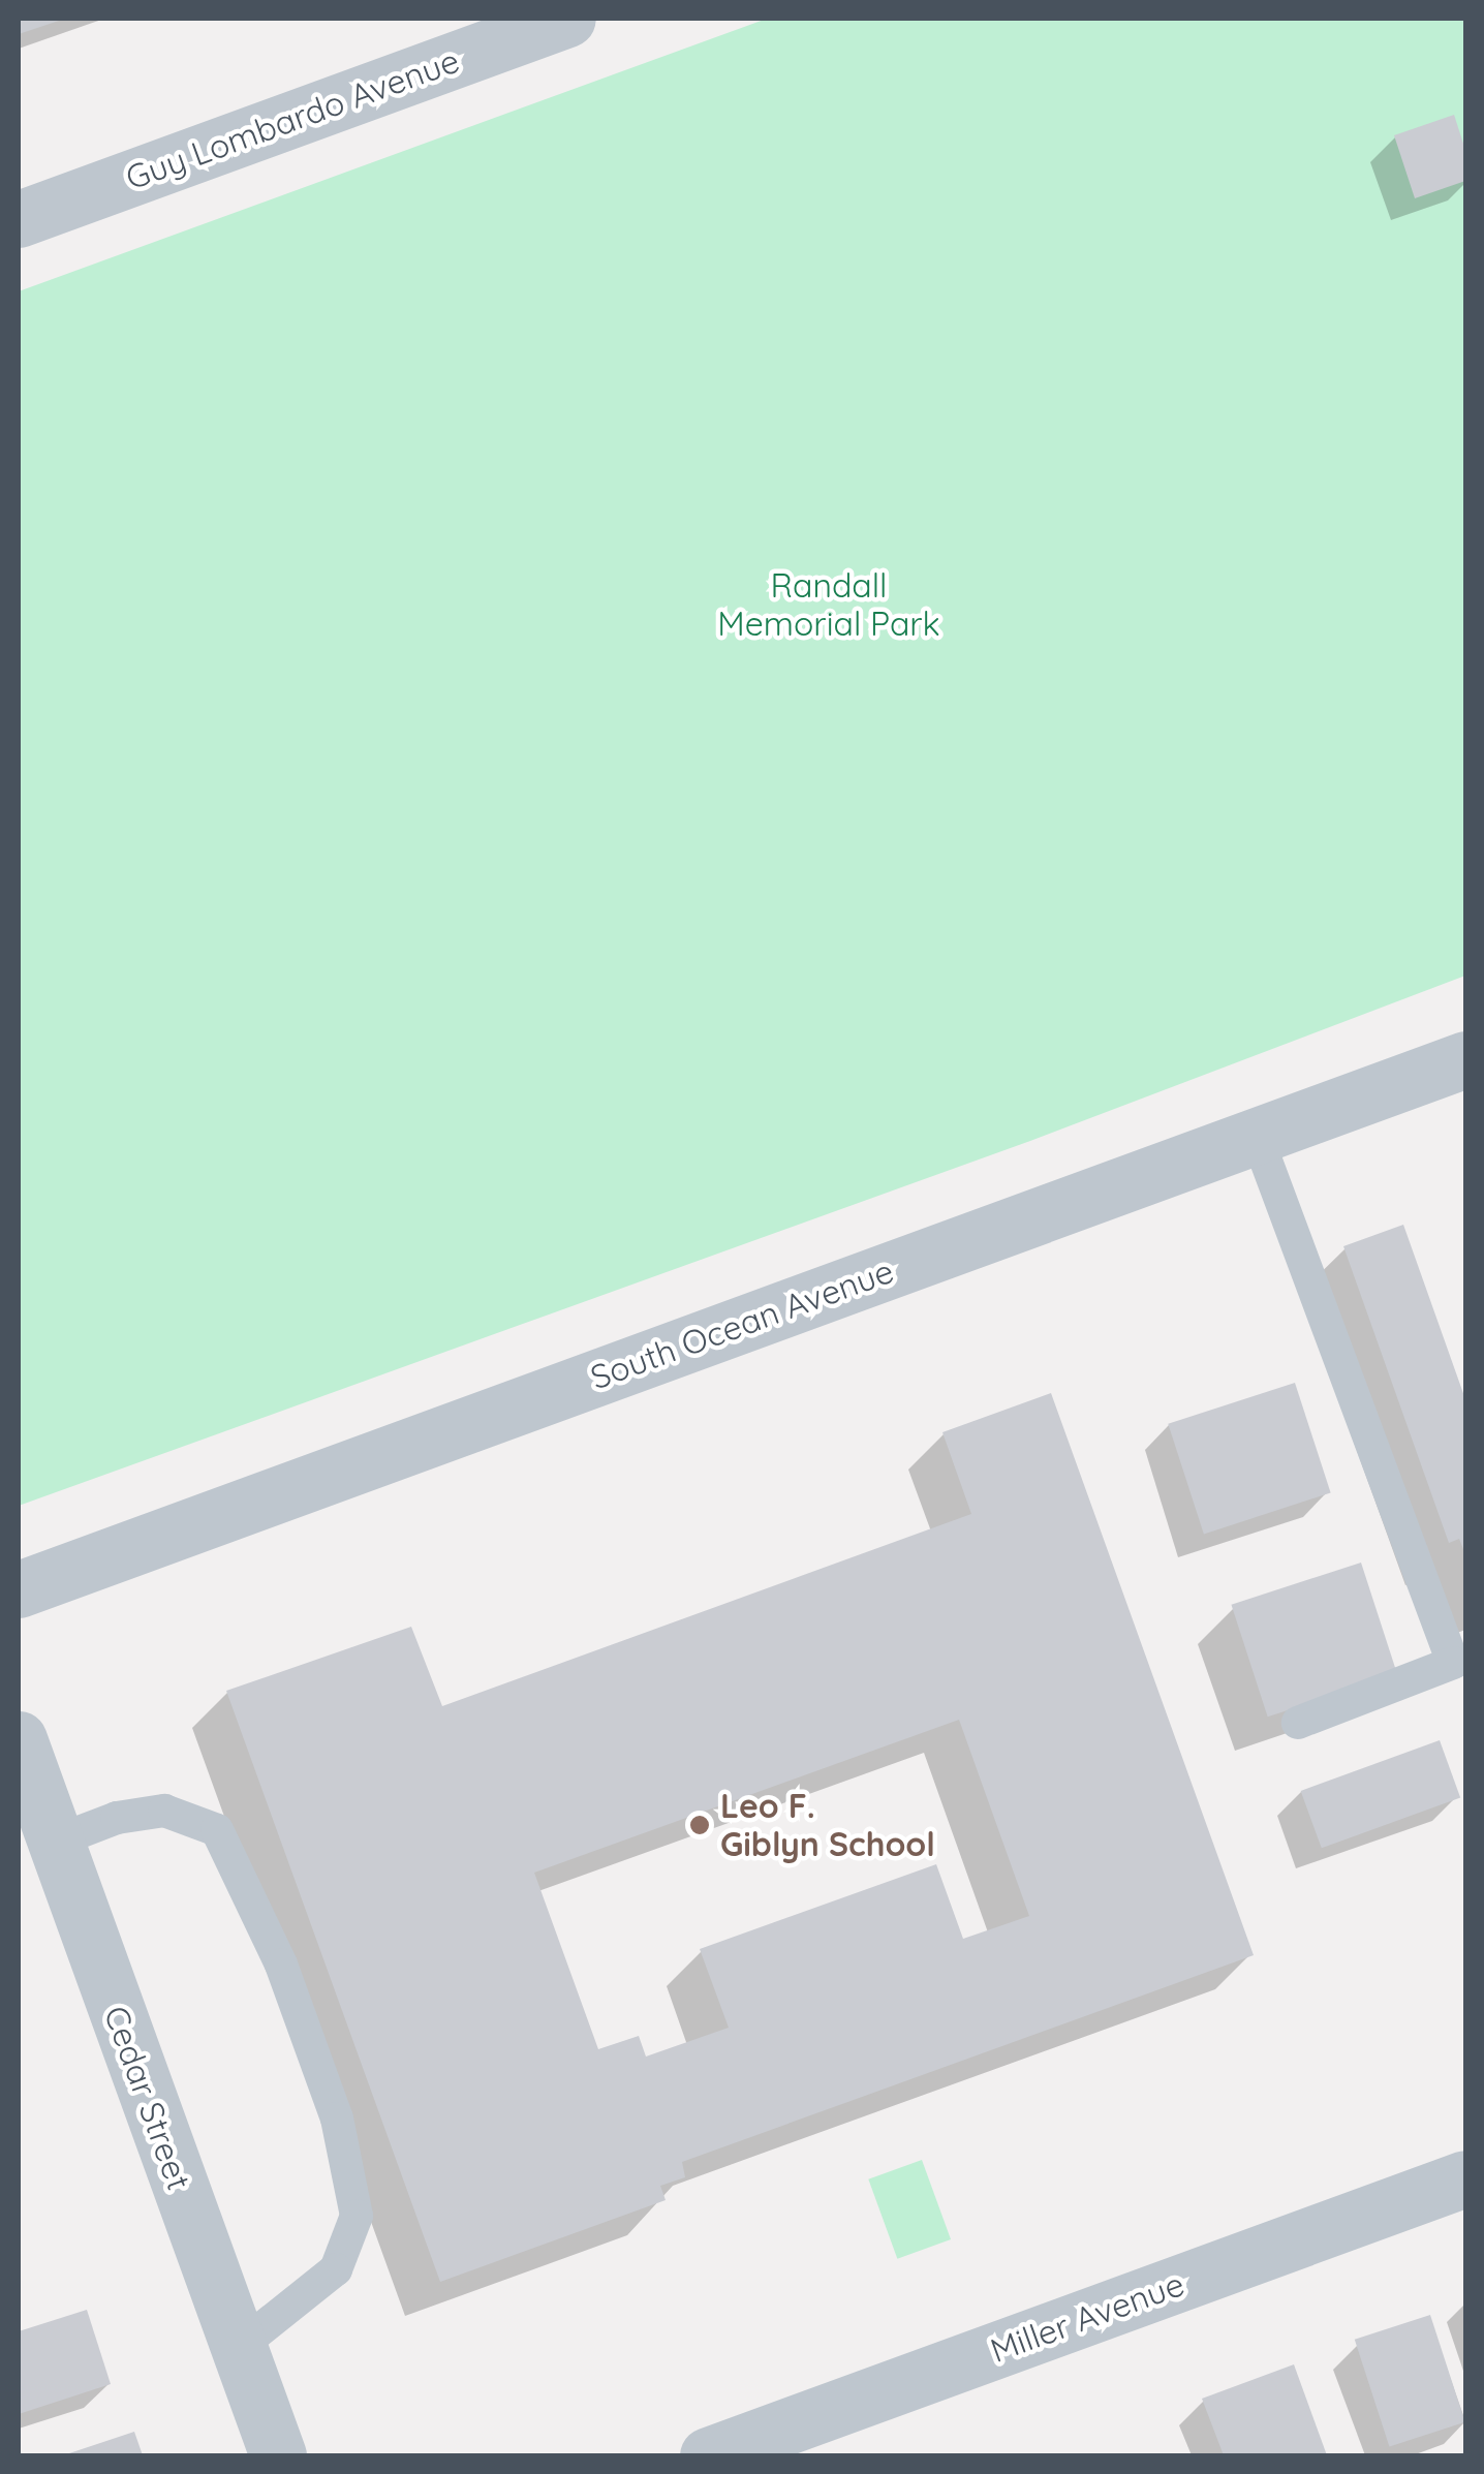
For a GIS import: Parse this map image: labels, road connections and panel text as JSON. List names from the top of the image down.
{
  "streets": {
    "street": [
      "Guy Lombardo Avenue",
      "South Ocean Avenue",
      "Cedar Street",
      "Miller Avenue"
    ]
  },
  "parks": ["Randall Memorial Park"],
  "places": ["Leo F. Giblyn School"]
}
